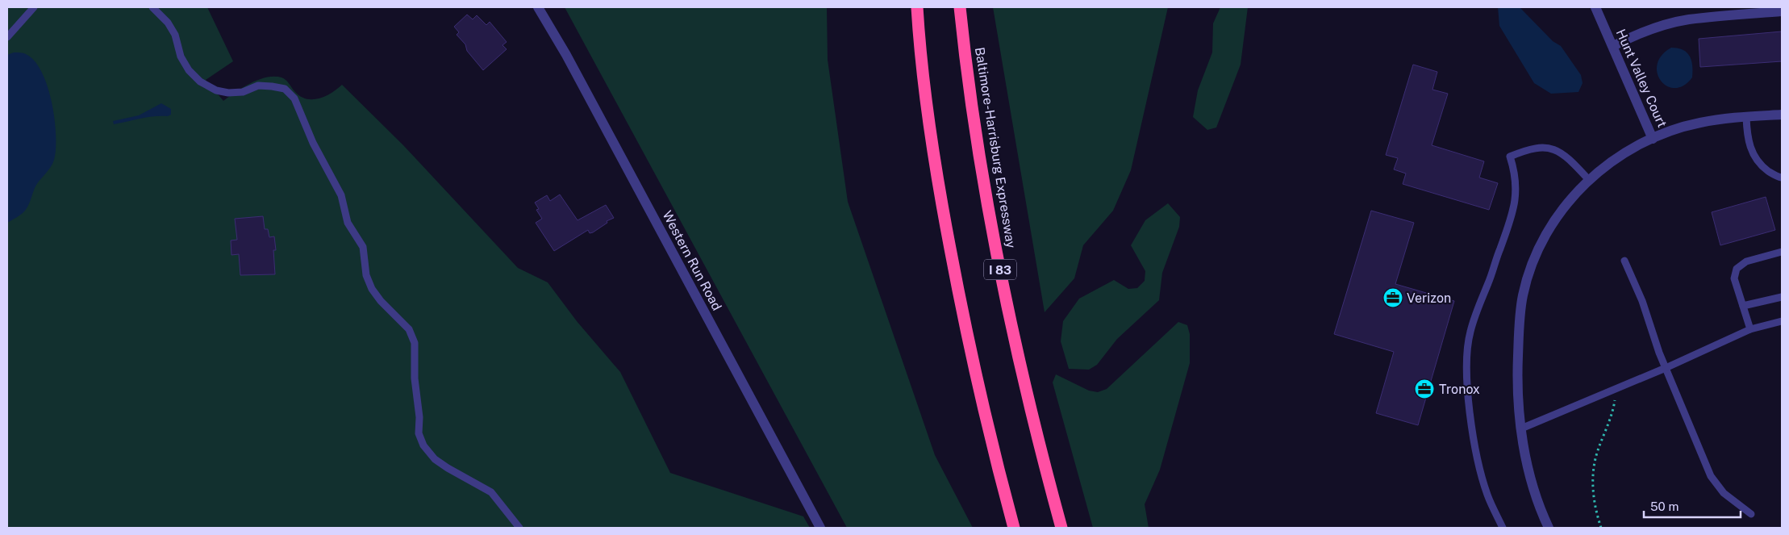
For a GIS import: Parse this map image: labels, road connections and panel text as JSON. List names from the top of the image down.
{
  "streets": {
    "highway": ["Baltimore-Harrisburg Expressway", "I 83"],
    "street": ["Hunt Valley Court", "Western Run Road"]
  },
  "places": {
    "office": ["Verizon", "Tronox"]
  },
  "scale_bar": "50 m"
}
